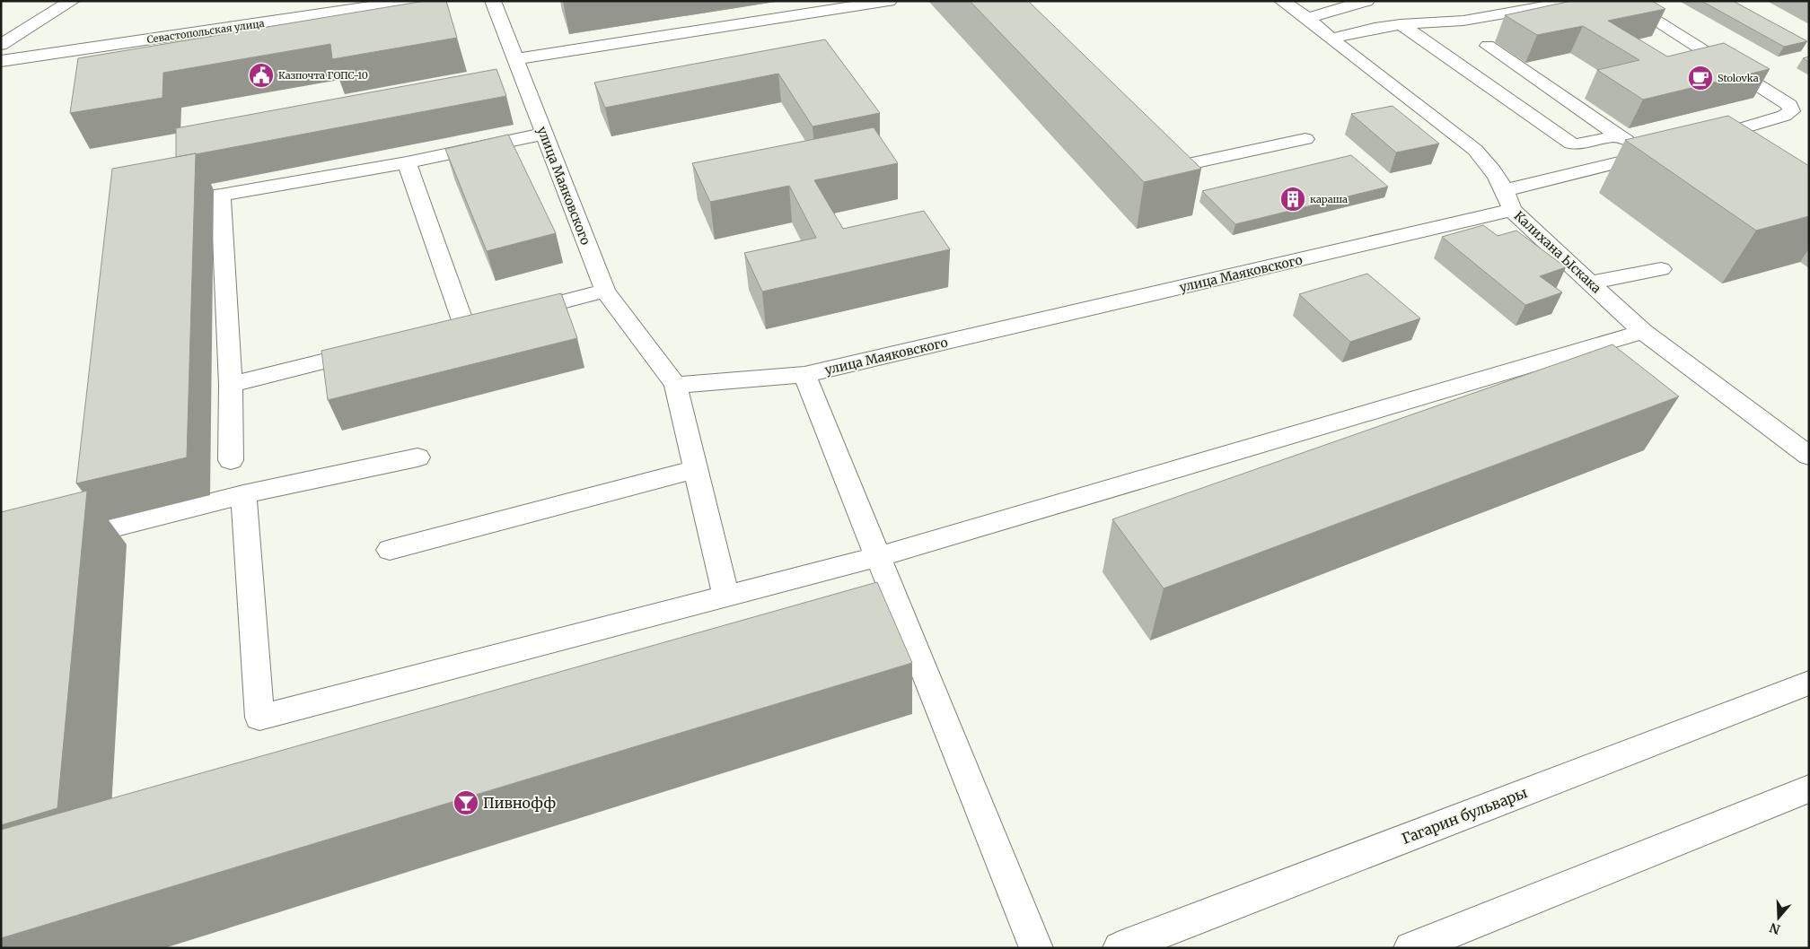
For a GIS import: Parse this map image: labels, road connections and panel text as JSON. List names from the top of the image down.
{
  "streets": {
    "street": [
      "Севастопольская улица",
      "улица Маяковского",
      "Калихана Ыскака",
      "Гагарин бульвары"
    ]
  },
  "crossings": [
    ["улица Маяковского", "Калихана Ыскака"]
  ],
  "places": {
    "public building": ["Казпочта ГОПС-10"],
    "cafe": ["Stolovka"],
    "building": ["караша"],
    "bar": ["Пивнофф"]
  },
  "north": "bottom"
}
